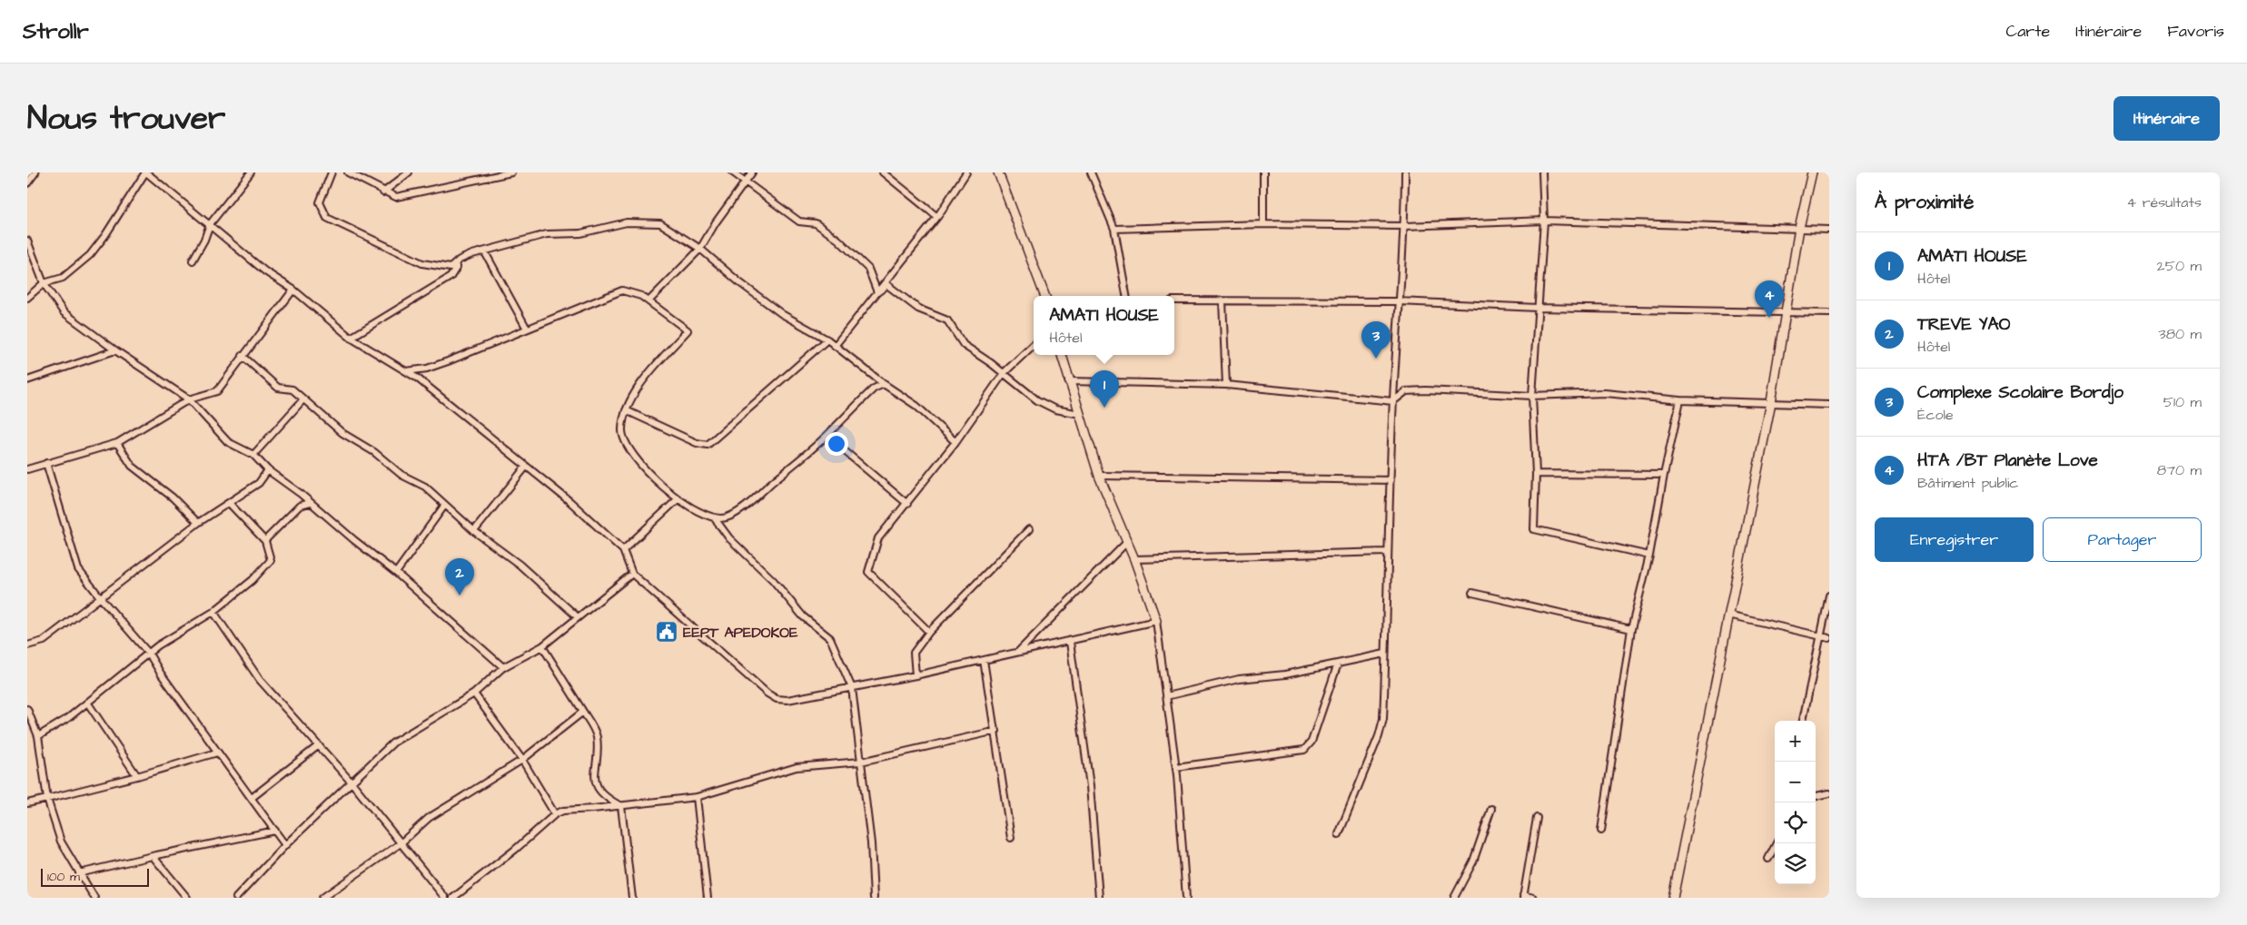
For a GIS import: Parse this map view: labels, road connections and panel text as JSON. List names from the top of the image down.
{
  "places": {
    "public building": ["EEPT APEDOKOE"]
  },
  "scale_bar": "100 m",
  "page": {
    "header": "Strollr",
    "nav": ["Carte", "Itinéraire", "Favoris"],
    "title": "Nous trouver",
    "buttons": [
      "Itinéraire",
      ["Enregistrer", "Partager"]
    ],
    "heading": ["À proximité", "4 résultats"],
    "list": [
      {
        "mark": "1",
        "name": "AMATI HOUSE",
        "note": "Hôtel",
        "value": "250 m"
      },
      {
        "mark": "2",
        "name": "TREVE YAO",
        "note": "Hôtel",
        "value": "380 m"
      },
      {
        "mark": "3",
        "name": "Complexe Scolaire Bordjo",
        "note": "École",
        "value": "510 m"
      },
      {
        "mark": "4",
        "name": "HTA /BT Planète Love",
        "note": "Bâtiment public",
        "value": "870 m"
      }
    ],
    "pins": [
      "4",
      "3",
      "1",
      "2"
    ],
    "popup": ["AMATI HOUSE", "Hôtel"],
    "map_buttons": ["+", "−"],
    "scale": "100 m"
  }
}
